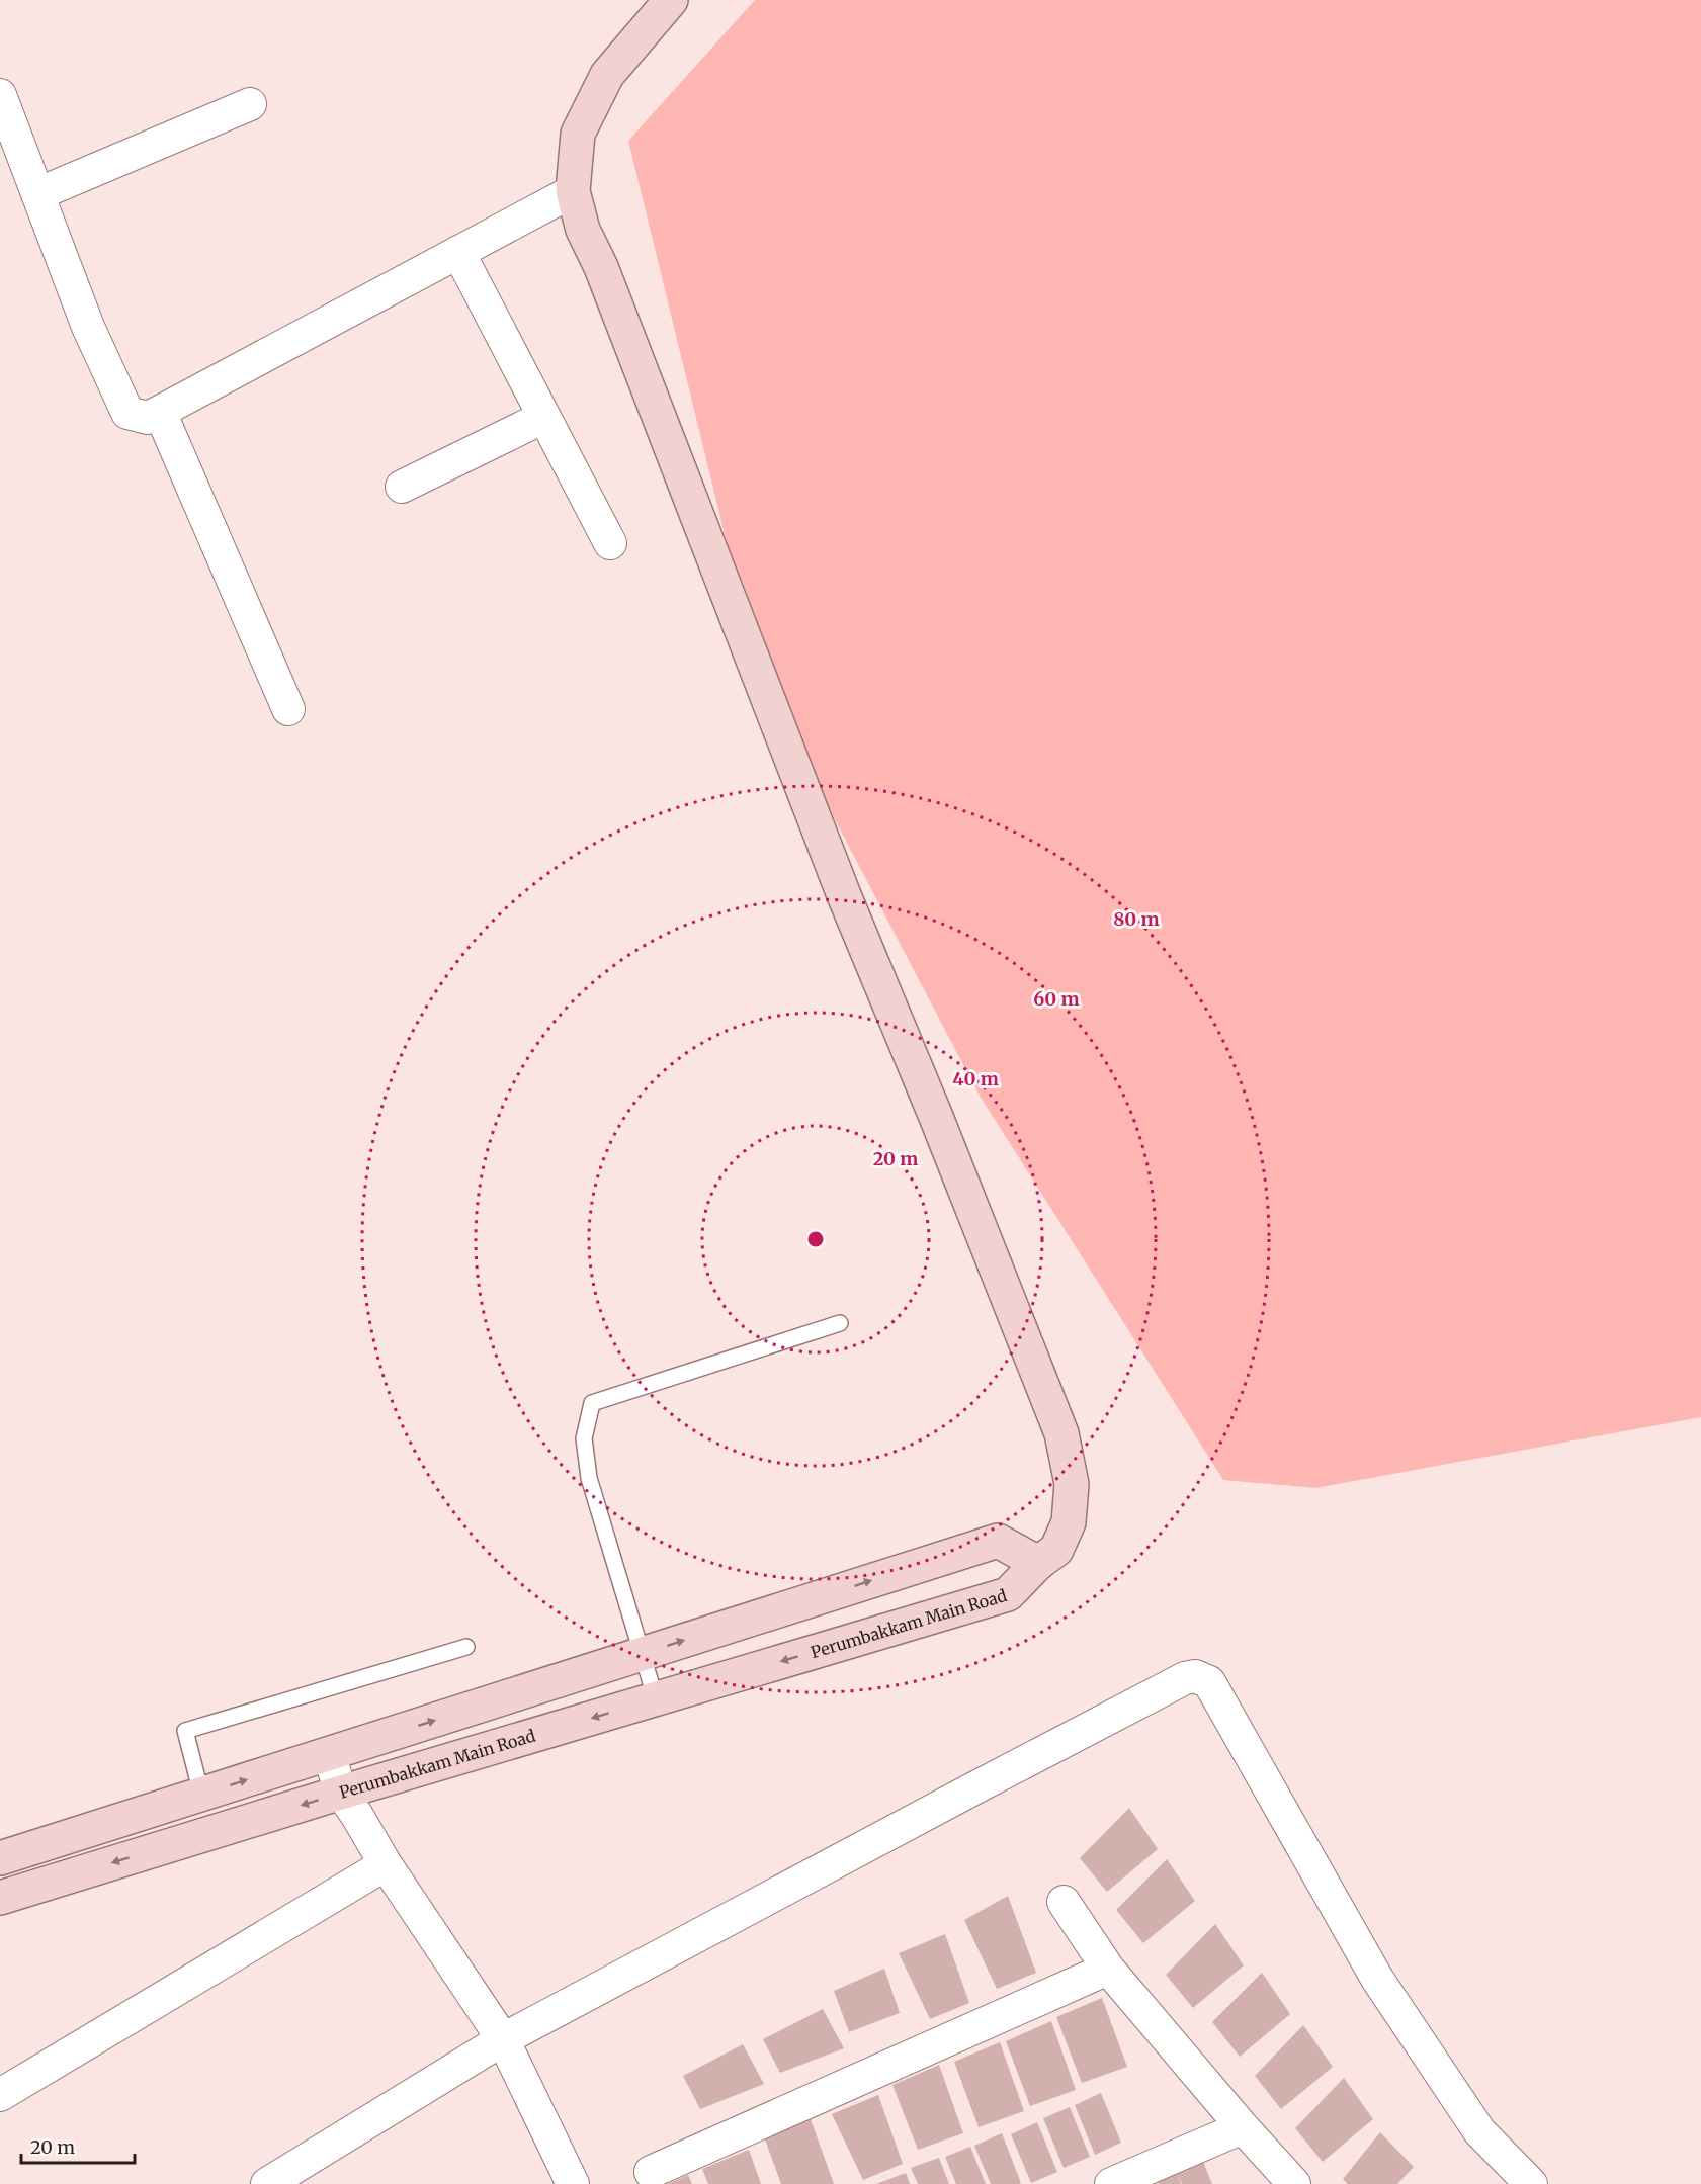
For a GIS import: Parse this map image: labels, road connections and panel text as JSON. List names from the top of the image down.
{
  "streets": {
    "street": ["Perumbakkam Main Road"]
  },
  "scale_bar": "20 m",
  "rings": [
    "80 m",
    "60 m",
    "40 m",
    "20 m"
  ]
}
